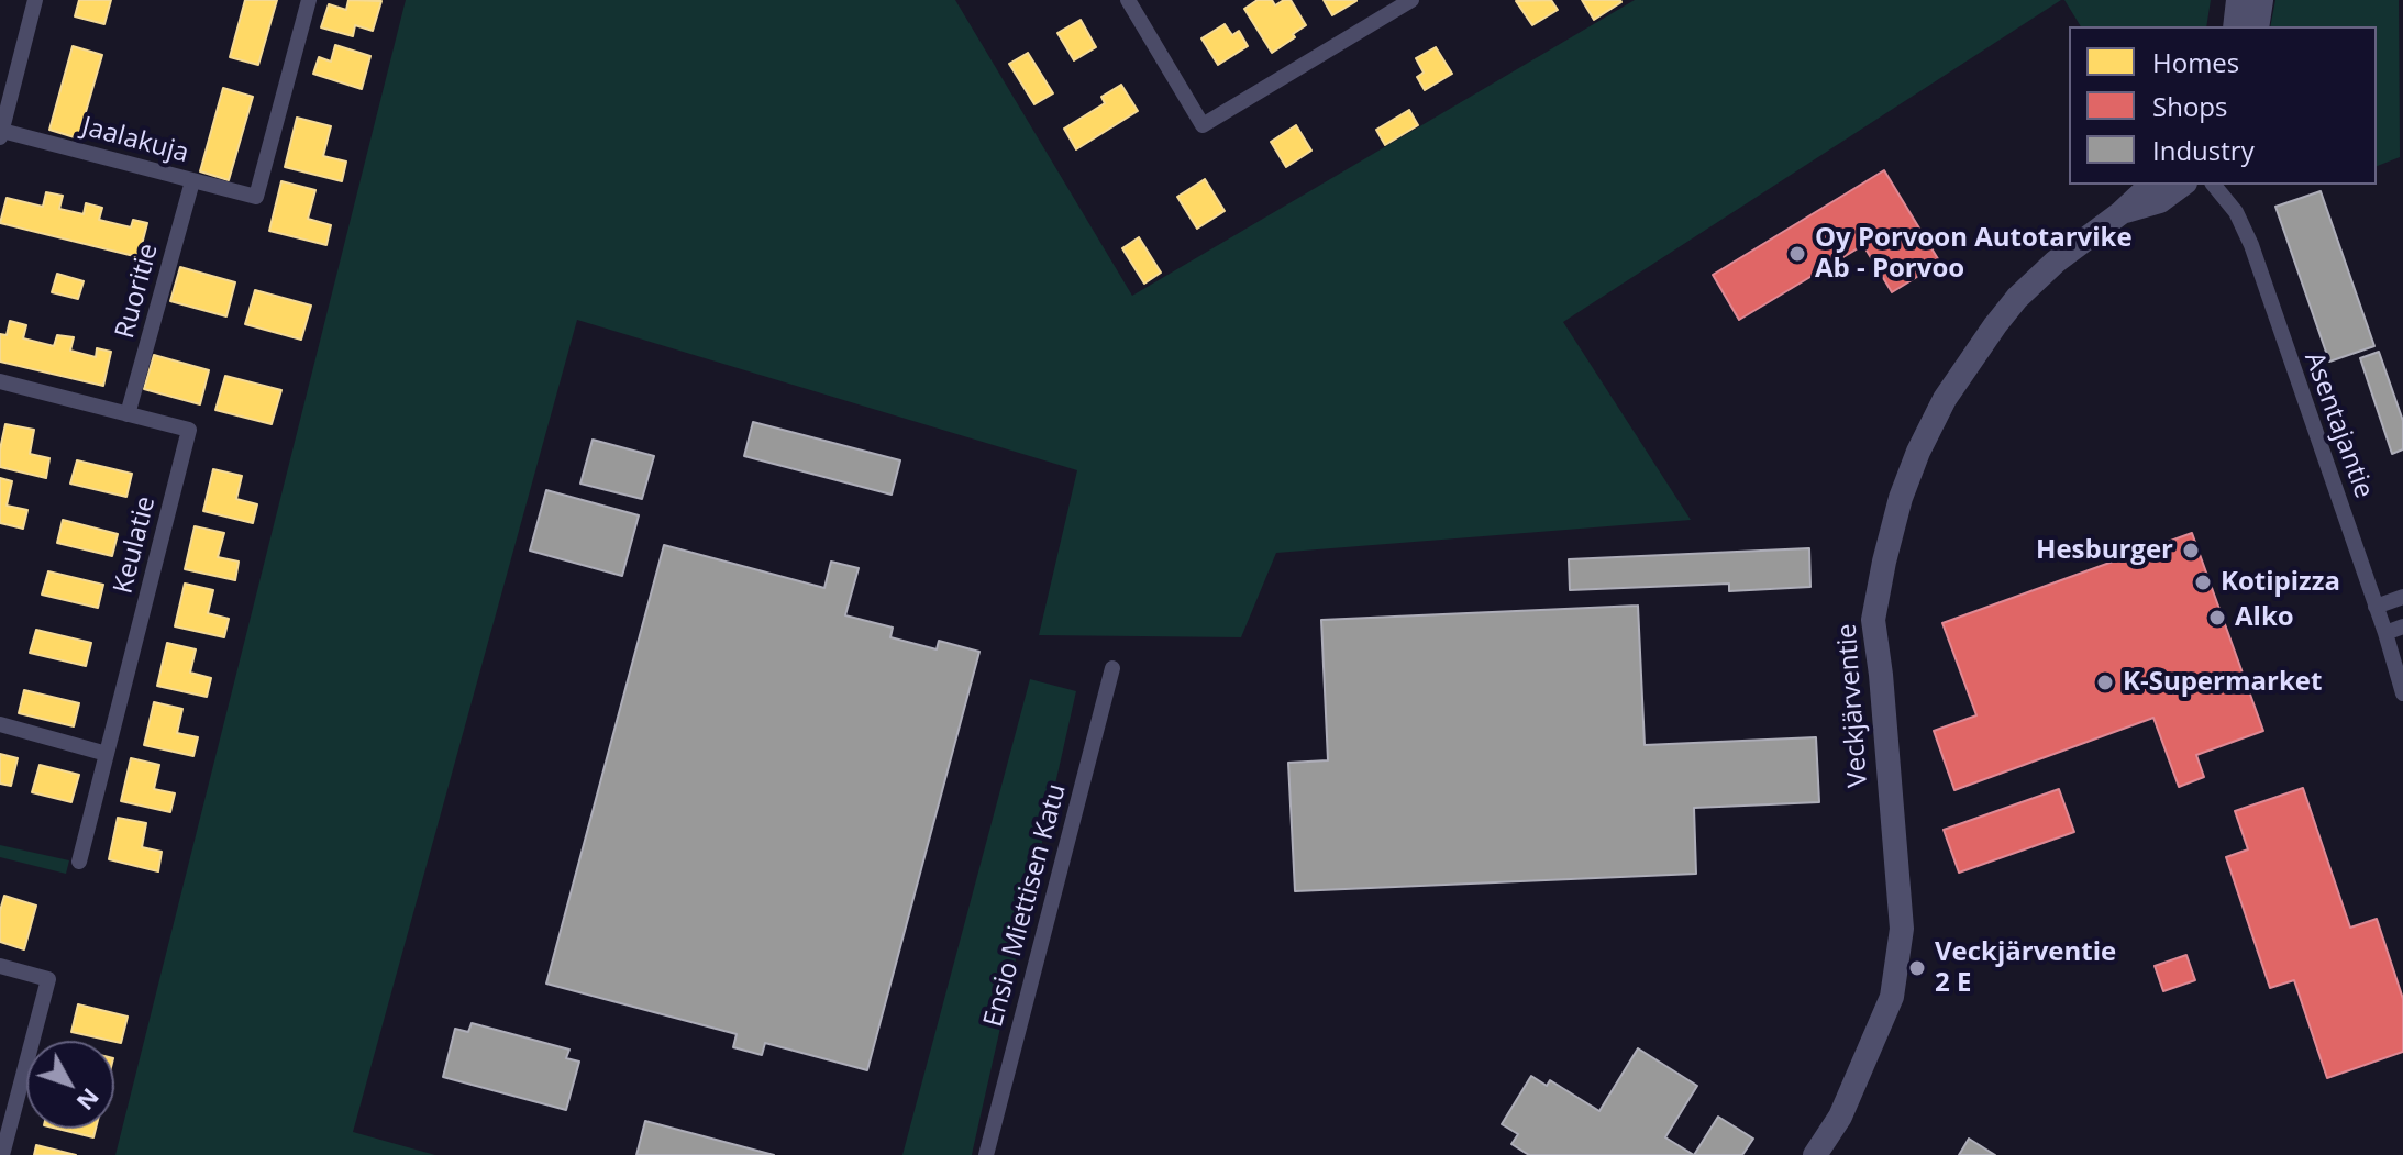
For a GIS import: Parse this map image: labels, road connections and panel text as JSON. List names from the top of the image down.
{
  "streets": {
    "main road": ["Veckjärventie"],
    "street": [
      "Jaalakuja",
      "Ruoritie",
      "Asentajantie",
      "Keulatie",
      "Ensio Miettisen Katu"
    ]
  },
  "crossings": [
    ["Jaalakuja", "Ruoritie"],
    ["Ruoritie", "Keulatie"]
  ],
  "places": [
    "Oy Porvoon Autotarvike Ab - Porvoo",
    "Hesburger",
    "Kotipizza",
    "Alko",
    "K-Supermarket",
    "Veckjärventie 2 E"
  ],
  "legend": ["Homes", "Shops", "Industry"],
  "north": "bottom right"
}
